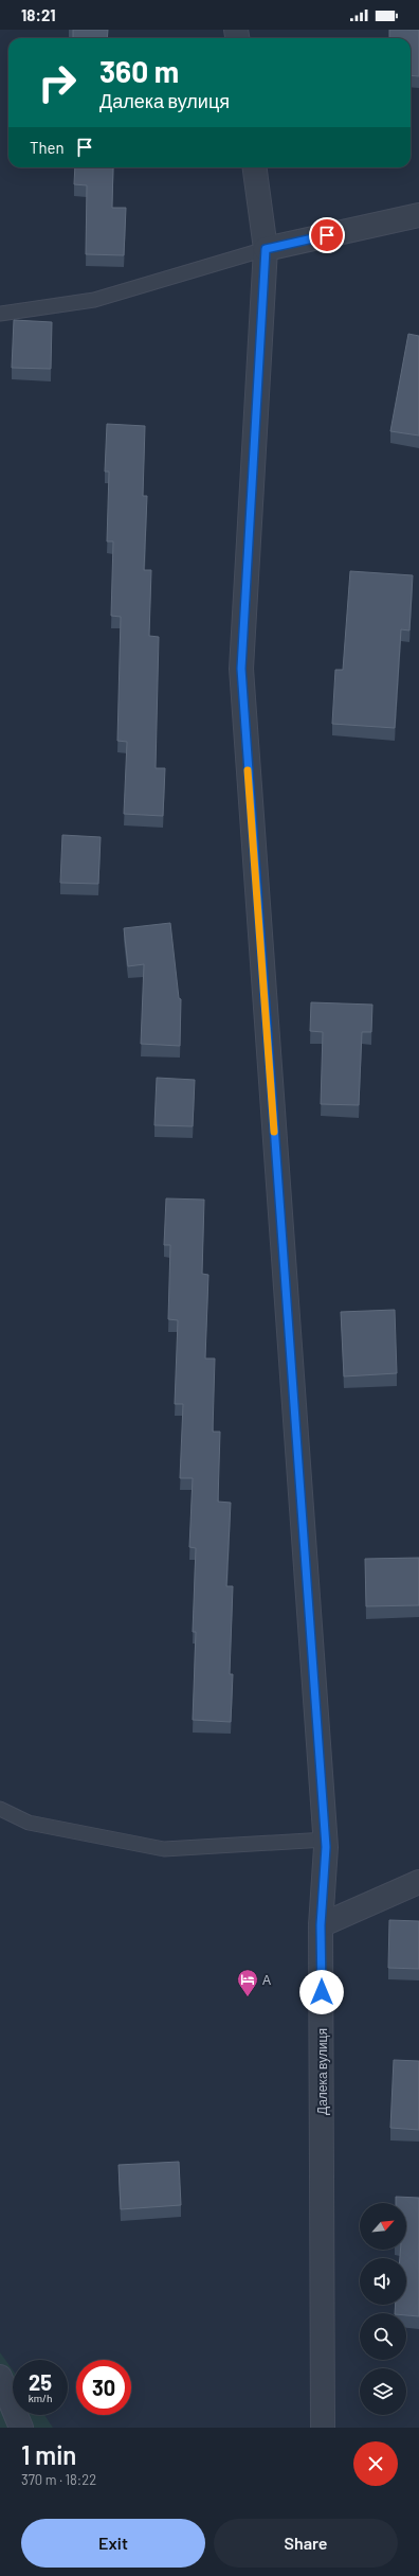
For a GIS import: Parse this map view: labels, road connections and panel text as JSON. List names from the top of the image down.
{
  "streets": {
    "street": ["Далека вулиця"]
  },
  "places": {
    "hotel": ["А"]
  },
  "north": "top right",
  "page": {
    "status": "18:21",
    "turn": ["360 m", "Далека вулиця"],
    "then": "Then",
    "speed": "25 km/h",
    "limit": "30",
    "heading": ["1 min", "370 m · 18:22"],
    "buttons": ["Exit", "Share"]
  }
}
